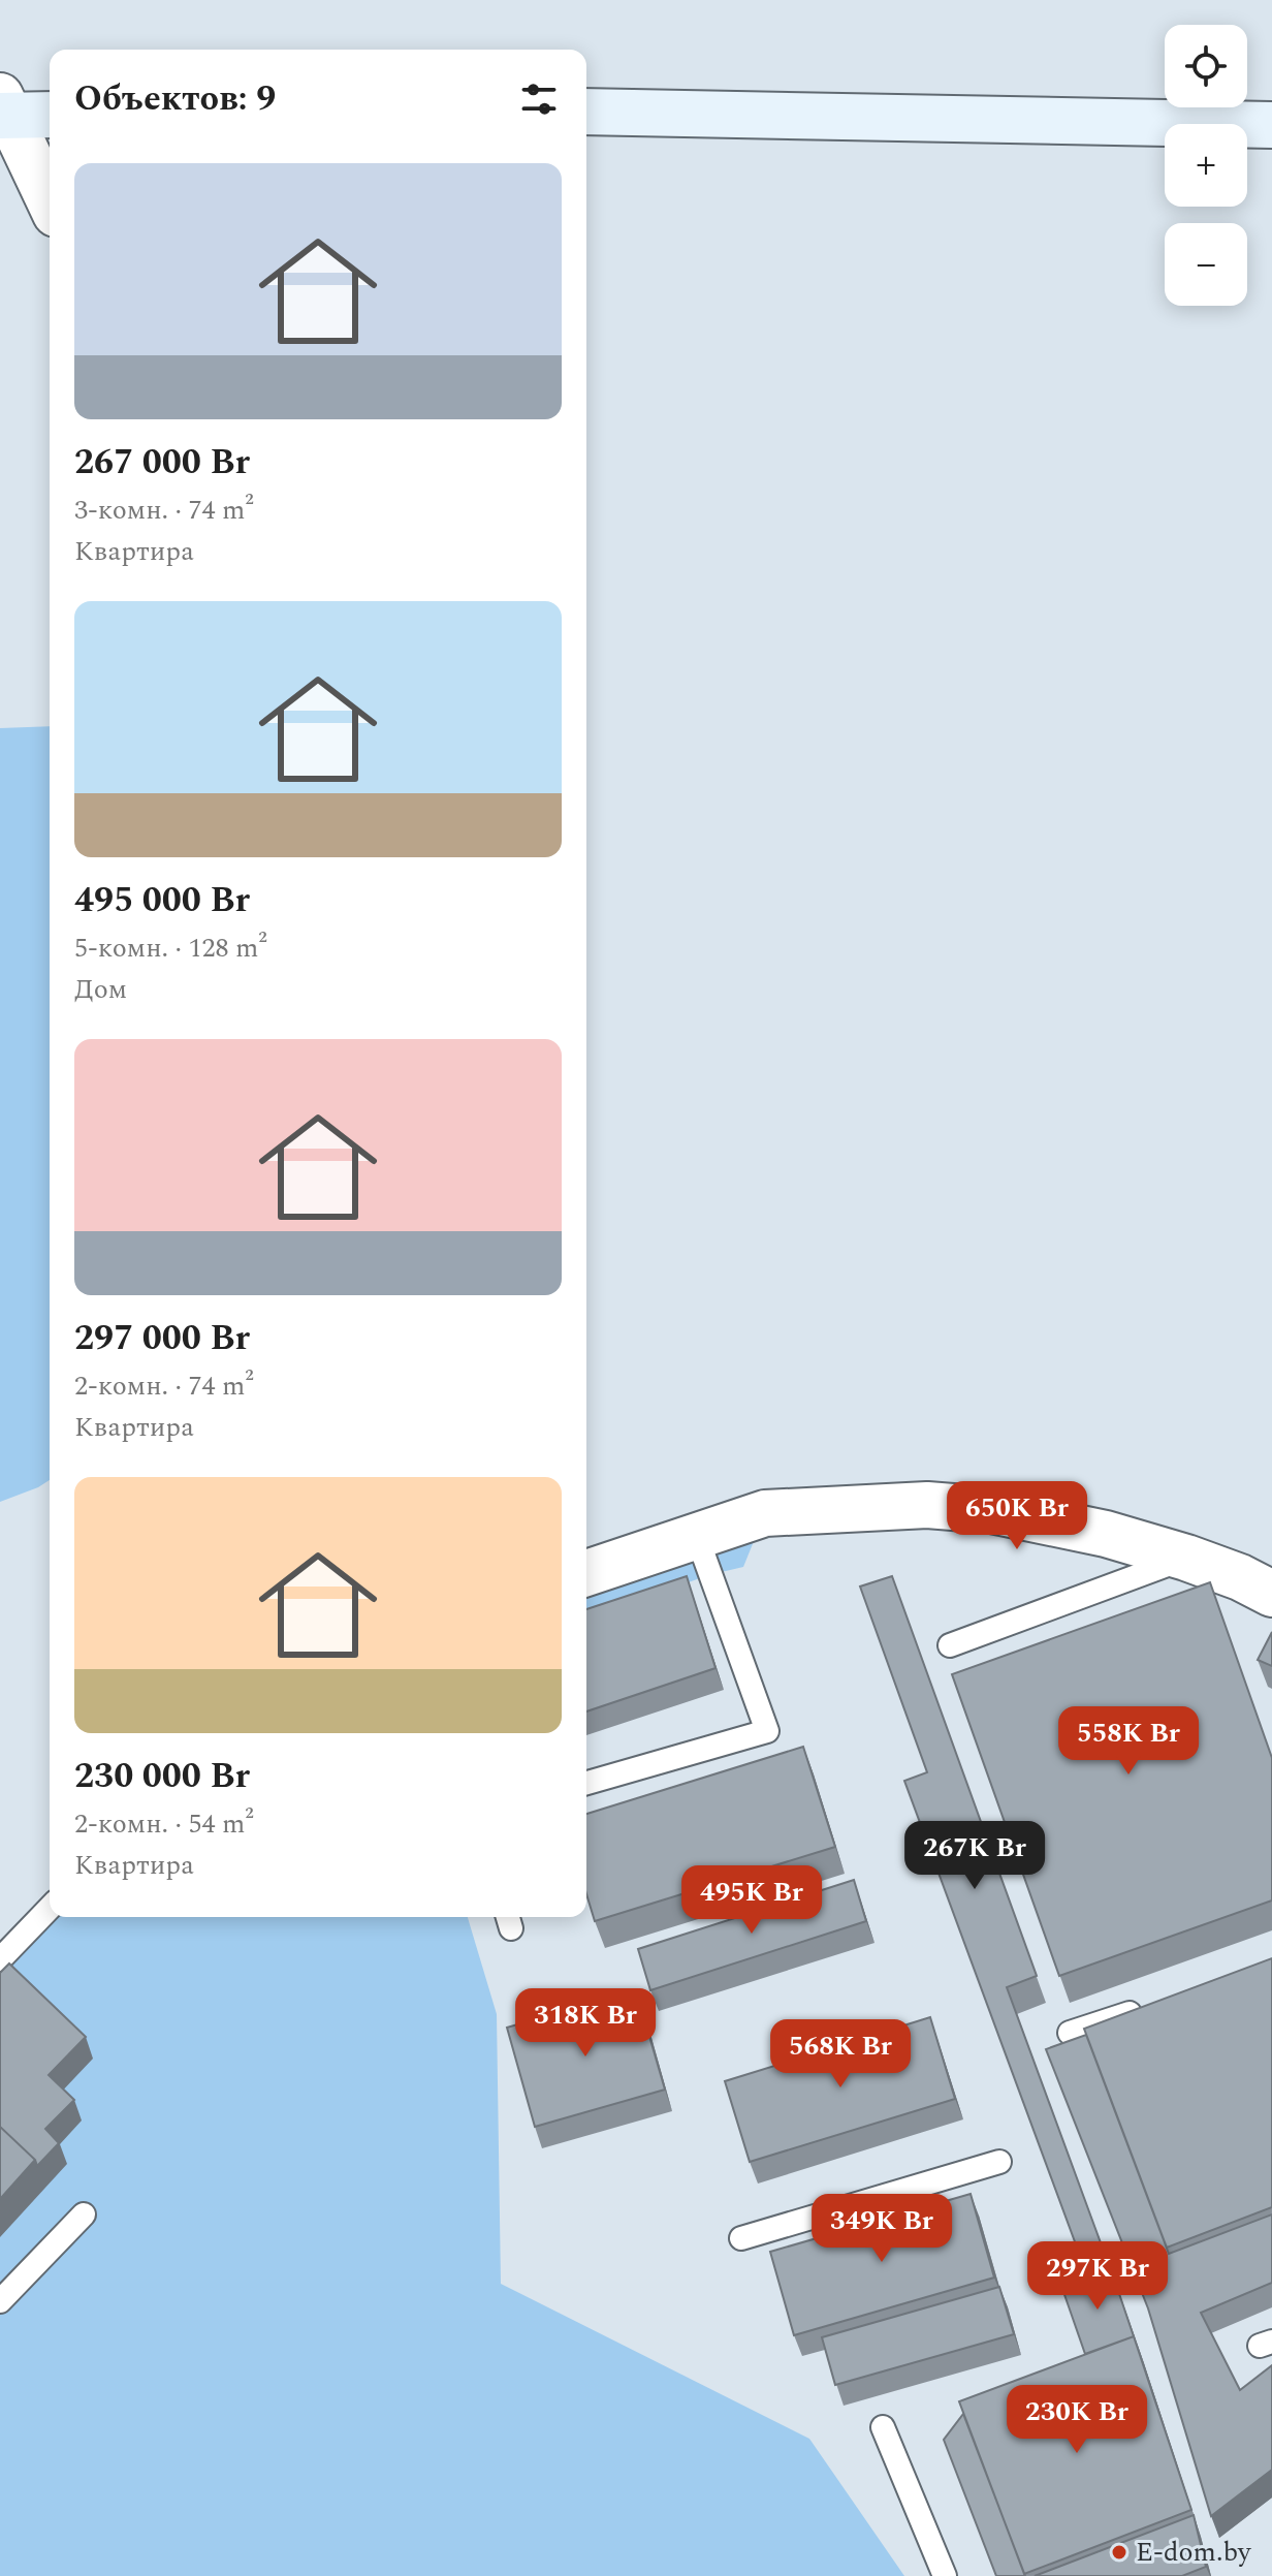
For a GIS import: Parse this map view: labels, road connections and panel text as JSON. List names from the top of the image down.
{
  "places": ["E-dom.by"],
  "page": {
    "map_buttons": ["+", "−"],
    "heading": "Объектов: 9",
    "list": [
      {
        "name": "267 000 Br",
        "note": "3-комн. · 74 m² · Квартира"
      },
      {
        "name": "495 000 Br",
        "note": "5-комн. · 128 m² · Дом"
      },
      {
        "name": "297 000 Br",
        "note": "2-комн. · 74 m² · Квартира"
      },
      {
        "name": "230 000 Br",
        "note": "2-комн. · 54 m² · Квартира"
      }
    ],
    "price": [
      "650K Br",
      "558K Br",
      "267K Br",
      "495K Br",
      "318K Br",
      "568K Br",
      "349K Br",
      "297K Br",
      "230K Br"
    ]
  }
}
